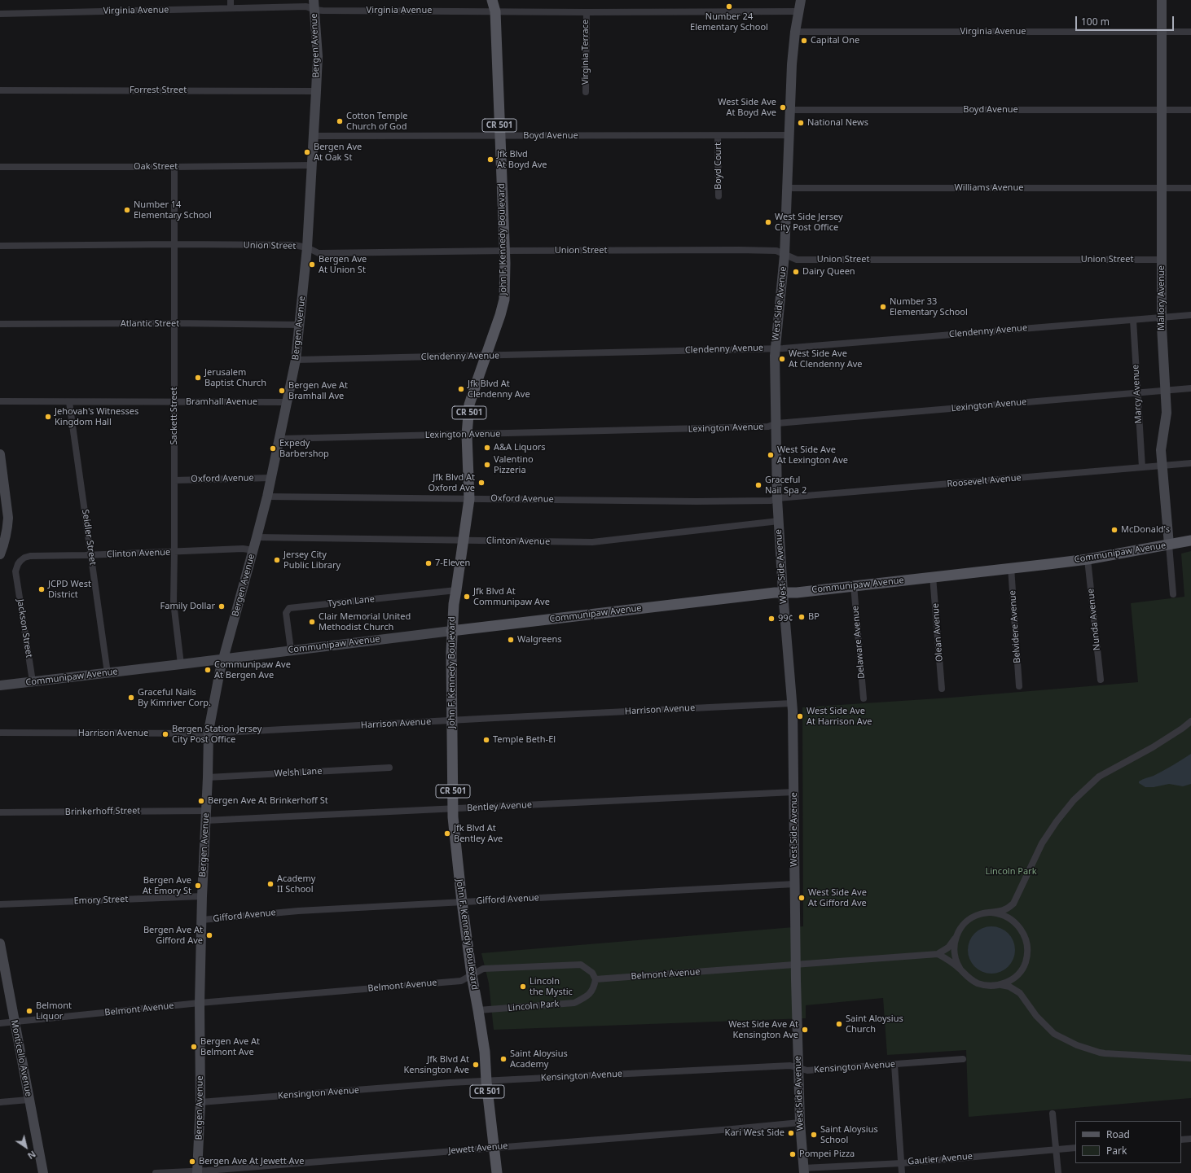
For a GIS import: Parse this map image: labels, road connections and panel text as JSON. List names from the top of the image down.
{
  "streets": {
    "main road": ["CR 501", "John F. Kennedy Boulevard", "Communipaw Avenue"],
    "street": [
      "Virginia Avenue",
      "Bergen Avenue",
      "Virginia Terrace",
      "Forrest Street",
      "Boyd Avenue",
      "Boyd Court",
      "Oak Street",
      "Williams Avenue",
      "Union Street",
      "Mallory Avenue",
      "West Side Avenue",
      "Atlantic Street",
      "Clendenny Avenue",
      "Marcy Avenue",
      "Bramhall Avenue",
      "Lexington Avenue",
      "Sackett Street",
      "Oxford Avenue",
      "Roosevelt Avenue",
      "Seidler Street",
      "Clinton Avenue",
      "Tyson Lane",
      "Nunda Avenue",
      "Belvidere Avenue",
      "Jackson Street",
      "Olean Avenue",
      "Delaware Avenue",
      "Harrison Avenue",
      "Welsh Lane",
      "Bentley Avenue",
      "Brinkerhoff Street",
      "Gifford Avenue",
      "Emory Street",
      "Belmont Avenue",
      "Lincoln Park",
      "Monticello Avenue",
      "Kensington Avenue",
      "Jewett Avenue",
      "Gautier Avenue"
    ]
  },
  "crossings": [
    ["Virginia Avenue", "Bergen Avenue"],
    ["Virginia Avenue", "Virginia Terrace"],
    ["Virginia Avenue", "John F. Kennedy Boulevard"],
    ["Virginia Avenue", "Mallory Avenue"],
    ["Virginia Avenue", "West Side Avenue"],
    ["Bergen Avenue", "Forrest Street"],
    ["Bergen Avenue", "Boyd Avenue"],
    ["Bergen Avenue", "Oak Street"],
    ["Bergen Avenue", "Union Street"],
    ["Bergen Avenue", "Atlantic Street"],
    ["Bergen Avenue", "Clendenny Avenue"],
    ["Bergen Avenue", "Bramhall Avenue"],
    ["Bergen Avenue", "Lexington Avenue"],
    ["Bergen Avenue", "Oxford Avenue"],
    ["Bergen Avenue", "Clinton Avenue"],
    ["Bergen Avenue", "Communipaw Avenue"],
    ["Bergen Avenue", "Harrison Avenue"],
    ["Bergen Avenue", "Welsh Lane"],
    ["Bergen Avenue", "Bentley Avenue"],
    ["Bergen Avenue", "Brinkerhoff Street"],
    ["Bergen Avenue", "Gifford Avenue"],
    ["Bergen Avenue", "Emory Street"],
    ["Bergen Avenue", "Belmont Avenue"],
    ["Bergen Avenue", "Kensington Avenue"],
    ["Bergen Avenue", "Jewett Avenue"],
    ["Boyd Avenue", "Boyd Court"],
    ["Boyd Avenue", "John F. Kennedy Boulevard"],
    ["Boyd Avenue", "Mallory Avenue"],
    ["Boyd Avenue", "West Side Avenue"],
    ["Oak Street", "Sackett Street"],
    ["Williams Avenue", "Mallory Avenue"],
    ["Williams Avenue", "West Side Avenue"],
    ["John F. Kennedy Boulevard", "Union Street"],
    ["John F. Kennedy Boulevard", "Clendenny Avenue"],
    ["John F. Kennedy Boulevard", "Lexington Avenue"],
    ["John F. Kennedy Boulevard", "Oxford Avenue"],
    ["John F. Kennedy Boulevard", "Clinton Avenue"],
    ["John F. Kennedy Boulevard", "Communipaw Avenue"],
    ["John F. Kennedy Boulevard", "Tyson Lane"],
    ["John F. Kennedy Boulevard", "Harrison Avenue"],
    ["John F. Kennedy Boulevard", "Bentley Avenue"],
    ["John F. Kennedy Boulevard", "Gifford Avenue"],
    ["John F. Kennedy Boulevard", "Belmont Avenue"],
    ["John F. Kennedy Boulevard", "Lincoln Park"],
    ["John F. Kennedy Boulevard", "Kensington Avenue"],
    ["John F. Kennedy Boulevard", "Jewett Avenue"],
    ["Union Street", "Mallory Avenue"],
    ["Union Street", "West Side Avenue"],
    ["Union Street", "Sackett Street"],
    ["Mallory Avenue", "Clendenny Avenue"],
    ["Mallory Avenue", "Lexington Avenue"],
    ["Mallory Avenue", "Roosevelt Avenue"],
    ["Mallory Avenue", "Communipaw Avenue"],
    ["West Side Avenue", "Clendenny Avenue"],
    ["West Side Avenue", "Lexington Avenue"],
    ["West Side Avenue", "Oxford Avenue"],
    ["West Side Avenue", "Roosevelt Avenue"],
    ["West Side Avenue", "Clinton Avenue"],
    ["West Side Avenue", "Communipaw Avenue"],
    ["West Side Avenue", "Harrison Avenue"],
    ["West Side Avenue", "Bentley Avenue"],
    ["West Side Avenue", "Gifford Avenue"],
    ["West Side Avenue", "Belmont Avenue"],
    ["West Side Avenue", "Kensington Avenue"],
    ["West Side Avenue", "Jewett Avenue"],
    ["West Side Avenue", "Gautier Avenue"],
    ["Atlantic Street", "Sackett Street"],
    ["Clendenny Avenue", "Marcy Avenue"],
    ["Marcy Avenue", "Lexington Avenue"],
    ["Marcy Avenue", "Roosevelt Avenue"],
    ["Bramhall Avenue", "Sackett Street"],
    ["Bramhall Avenue", "Seidler Street"],
    ["Sackett Street", "Oxford Avenue"],
    ["Sackett Street", "Clinton Avenue"],
    ["Sackett Street", "Communipaw Avenue"],
    ["Oxford Avenue", "Roosevelt Avenue"],
    ["Seidler Street", "Clinton Avenue"],
    ["Seidler Street", "Communipaw Avenue"],
    ["Clinton Avenue", "Jackson Street"],
    ["Communipaw Avenue", "Tyson Lane"],
    ["Communipaw Avenue", "Nunda Avenue"],
    ["Communipaw Avenue", "Belvidere Avenue"],
    ["Communipaw Avenue", "Jackson Street"],
    ["Communipaw Avenue", "Olean Avenue"],
    ["Communipaw Avenue", "Delaware Avenue"],
    ["Belmont Avenue", "Lincoln Park"],
    ["Belmont Avenue", "Monticello Avenue"]
  ],
  "parks": ["Lincoln Park"],
  "places": [
    "Number 24 Elementary School",
    "Capital One",
    "West Side Ave At Boyd Ave",
    "Cotton Temple Church of God",
    "National News",
    "Bergen Ave At Oak St",
    "Jfk Blvd At Boyd Ave",
    "Number 14 Elementary School",
    "West Side Jersey City Post Office",
    "Bergen Ave At Union St",
    "Dairy Queen",
    "Number 33 Elementary School",
    "West Side Ave At Clendenny Ave",
    "Jerusalem Baptist Church",
    "Jfk Blvd At Clendenny Ave",
    "Bergen Ave At Bramhall Ave",
    "Jehovah's Witnesses Kingdom Hall",
    "A&A Liquors",
    "Expedy Barbershop",
    "West Side Ave At Lexington Ave",
    "Valentino Pizzeria",
    "Jfk Blvd At Oxford Ave",
    "Graceful Nail Spa 2",
    "McDonald's",
    "Jersey City Public Library",
    "7-Eleven",
    "JCPD West District",
    "Jfk Blvd At Communipaw Ave",
    "Family Dollar",
    "BP",
    "99¢",
    "Clair Memorial United Methodist Church",
    "Walgreens",
    "Communipaw Ave At Bergen Ave",
    "Graceful Nails By Kimriver Corp.",
    "West Side Ave At Harrison Ave",
    "Bergen Station Jersey City Post Office",
    "Temple Beth-El",
    "Bergen Ave At Brinkerhoff St",
    "Jfk Blvd At Bentley Ave",
    "Academy II School",
    "Bergen Ave At Emory St",
    "West Side Ave At Gifford Ave",
    "Bergen Ave At Gifford Ave",
    "Lincoln the Mystic",
    "Belmont Liquor",
    "Saint Aloysius Church",
    "West Side Ave At Kensington Ave",
    "Bergen Ave At Belmont Ave",
    "Saint Aloysius Academy",
    "Jfk Blvd At Kensington Ave",
    "Kari West Side",
    "Saint Aloysius School",
    "Pompei Pizza",
    "Bergen Ave At Jewett Ave"
  ],
  "legend": ["Road", "Park"],
  "scale_bar": "100 m",
  "north": "bottom right"
}
